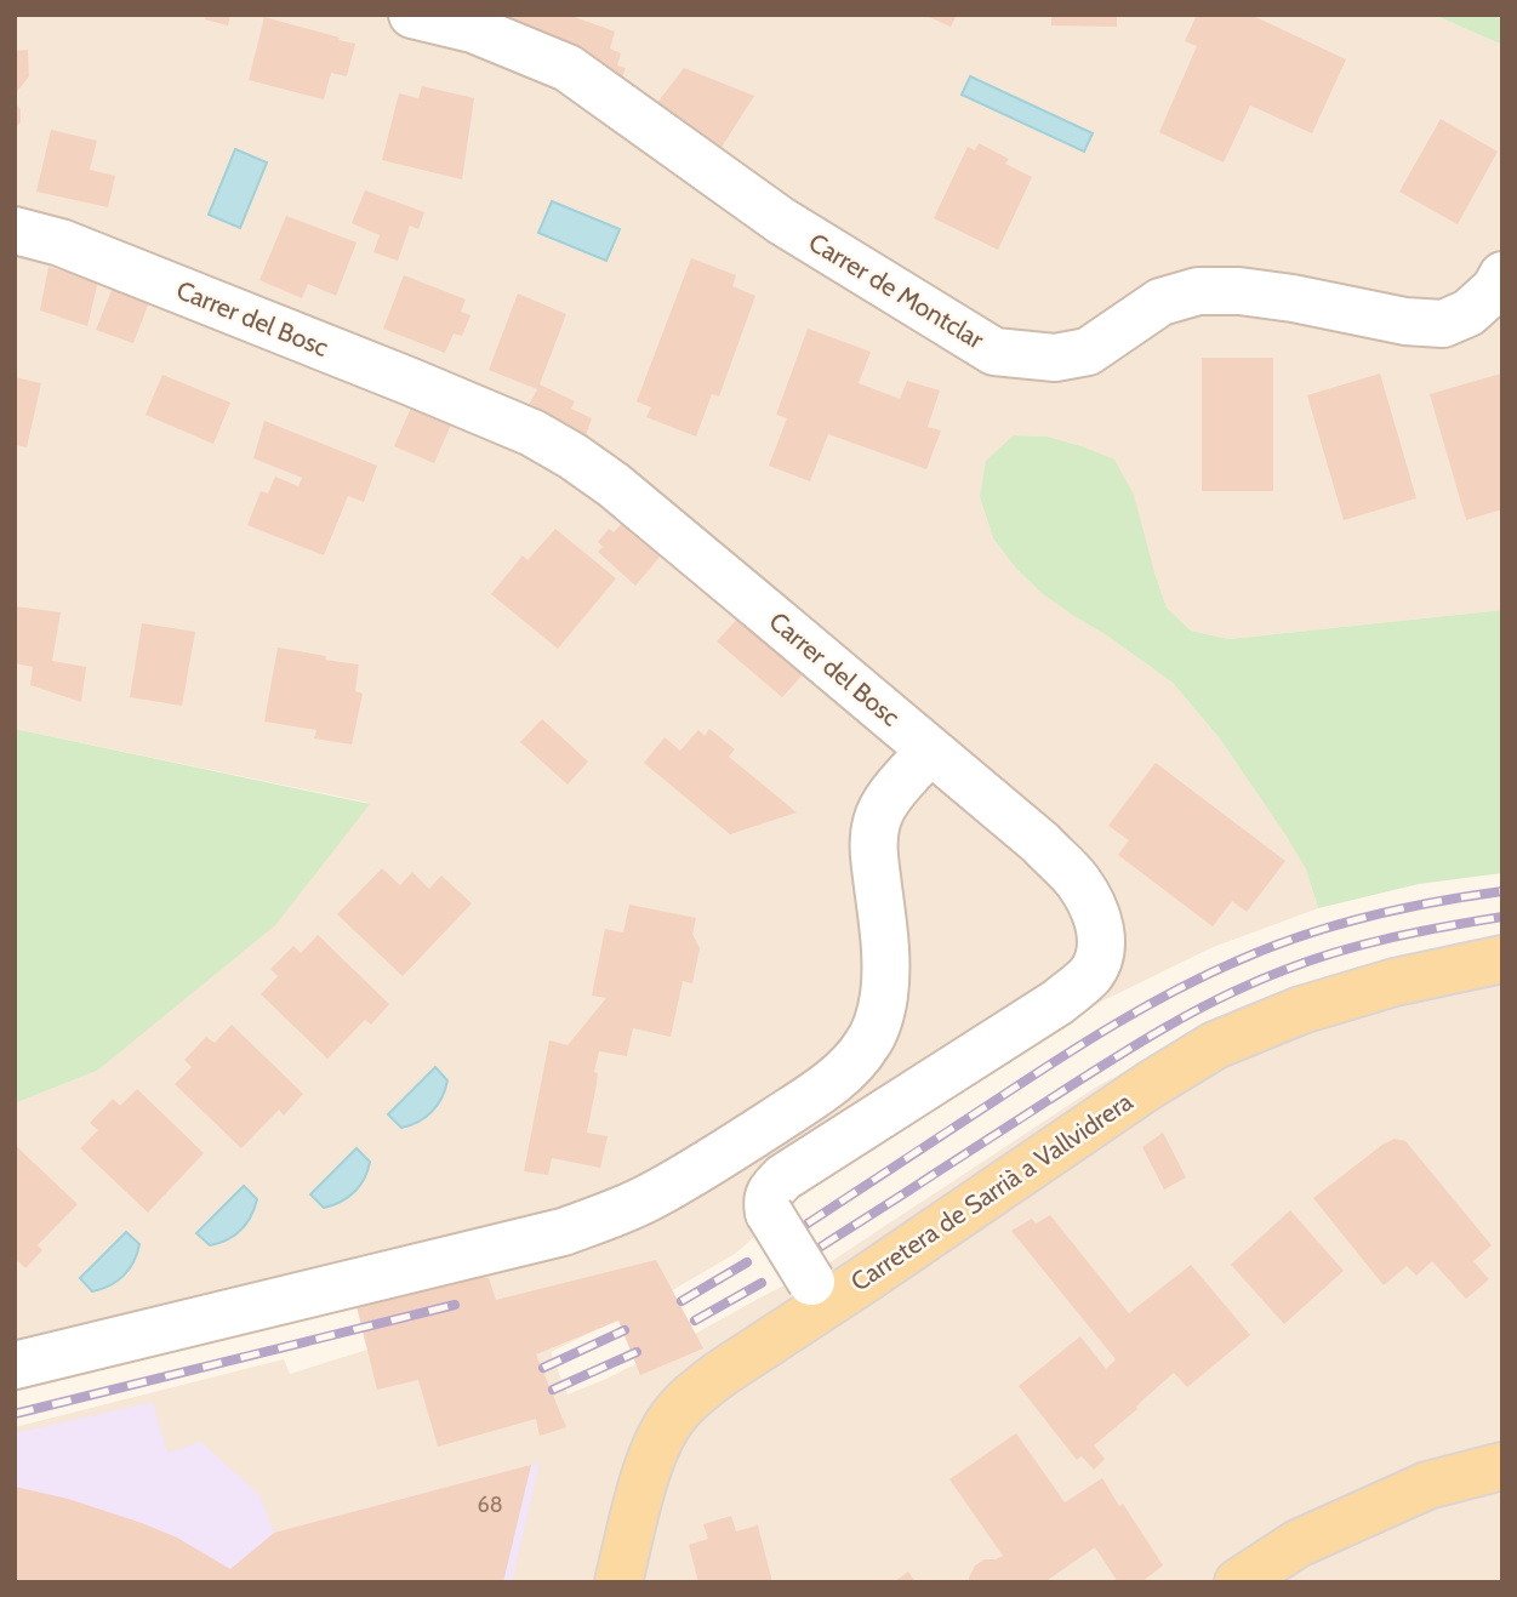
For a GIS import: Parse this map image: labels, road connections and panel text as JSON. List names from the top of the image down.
{
  "streets": {
    "main road": ["Carretera de Sarrià a Vallvidrera"],
    "street": ["Carrer de Montclar", "Carrer del Bosc"]
  },
  "crossings": [
    ["Carrer del Bosc", "Carretera de Sarrià a Vallvidrera"]
  ],
  "house_numbers": ["68"]
}
